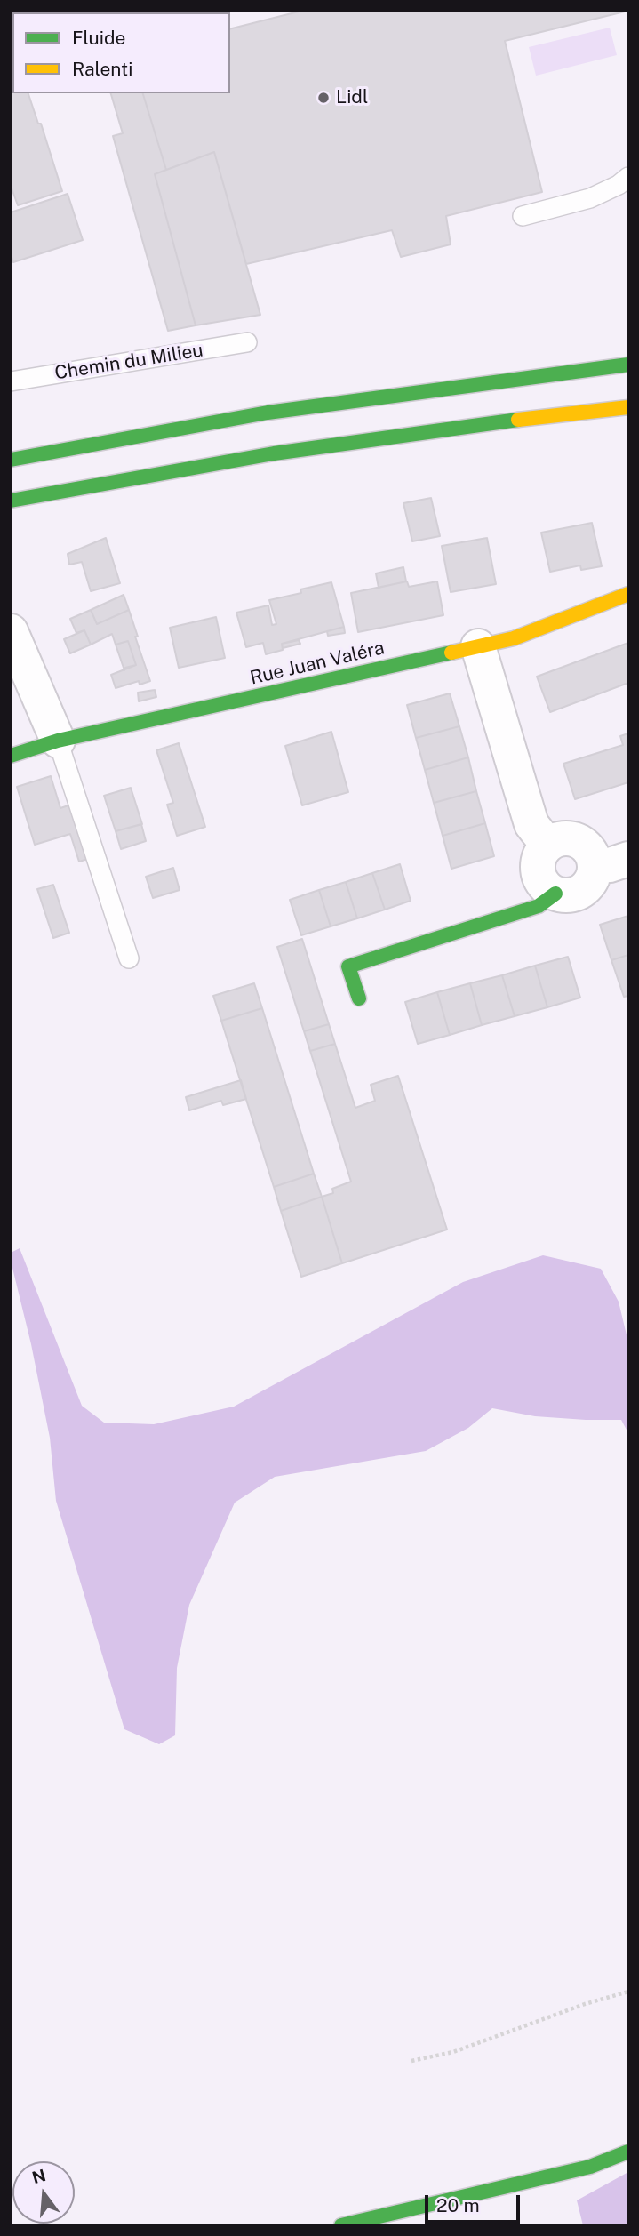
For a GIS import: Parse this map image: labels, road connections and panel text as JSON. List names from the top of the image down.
{
  "streets": {
    "main road": ["Rue Juan Valéra"],
    "lane": ["Chemin du Milieu"]
  },
  "places": ["Lidl"],
  "legend": ["Fluide", "Ralenti"],
  "scale_bar": "20 m",
  "north": "top"
}
